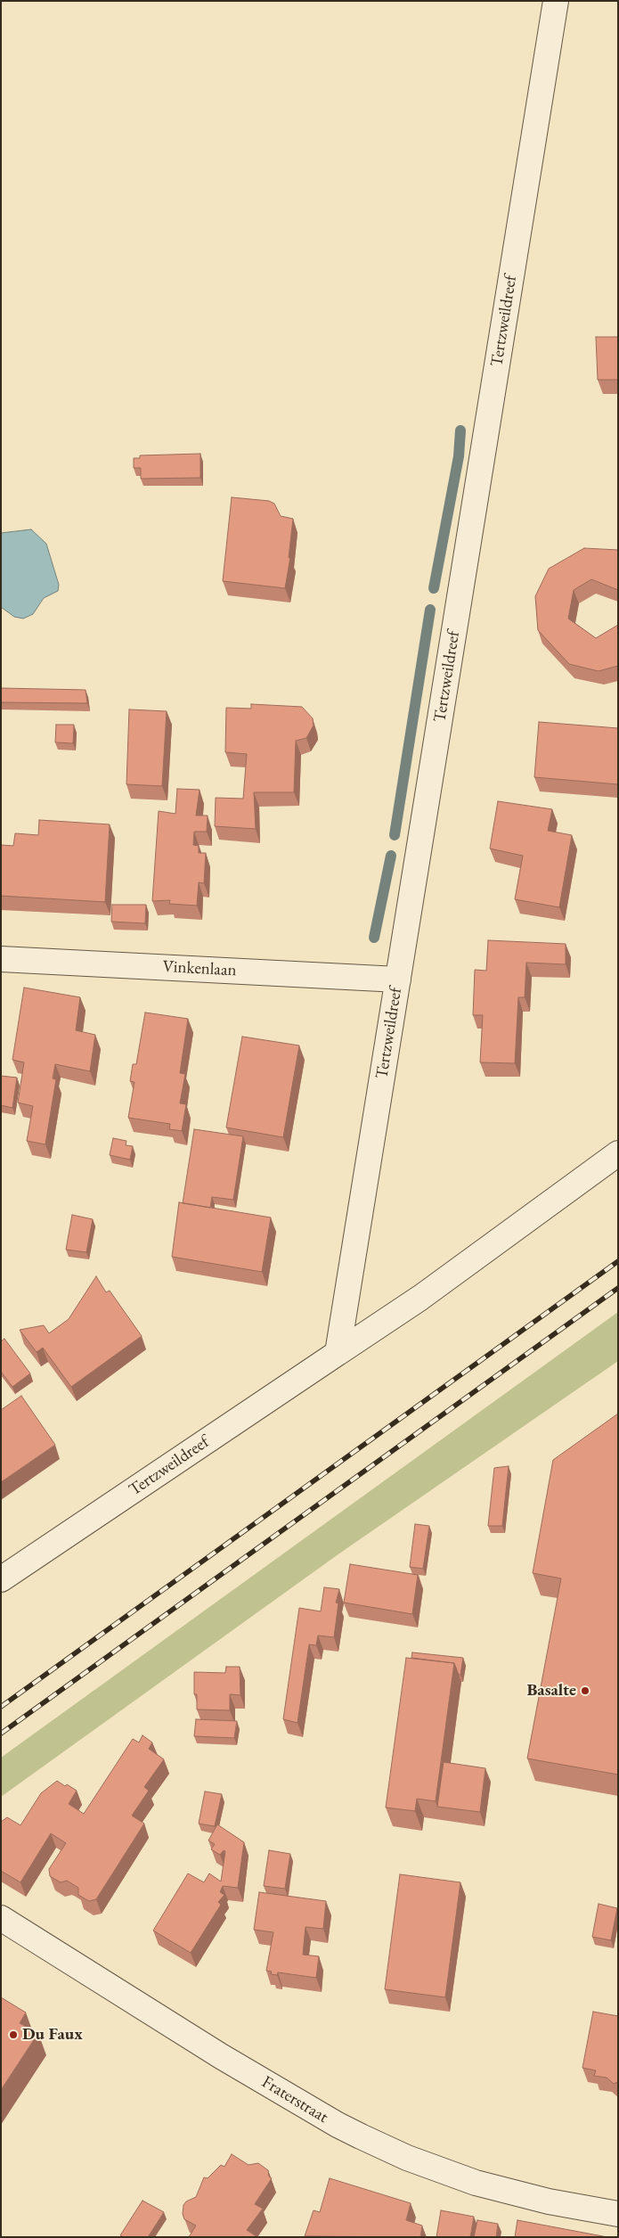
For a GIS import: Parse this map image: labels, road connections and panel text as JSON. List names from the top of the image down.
{
  "streets": {
    "street": ["Tertzweildreef", "Vinkenlaan", "Fraterstraat"]
  },
  "crossings": [
    ["Tertzweildreef", "Vinkenlaan"]
  ],
  "places": ["Basalte", "Du Faux"]
}
